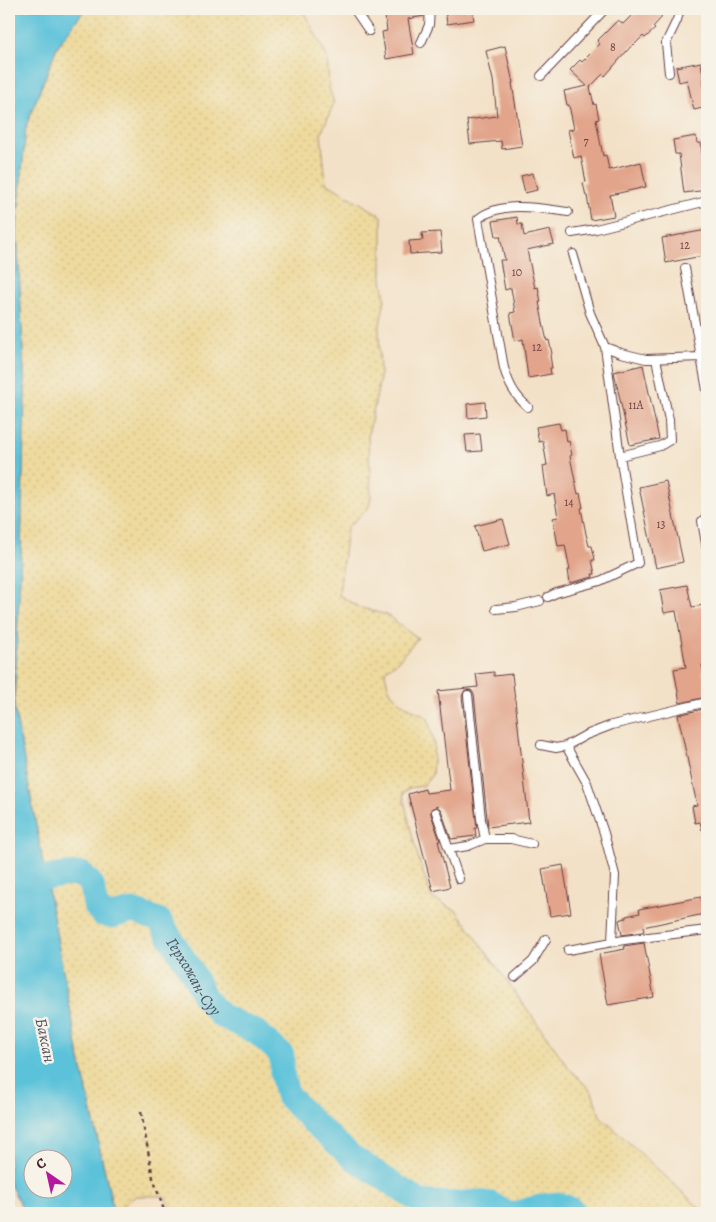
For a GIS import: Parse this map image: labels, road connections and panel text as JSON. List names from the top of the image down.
{
  "water": ["Герхожан-Суу", "Баксан"],
  "house_numbers": [
    "8",
    "7",
    "12",
    "10",
    "12",
    "11А",
    "14",
    "13"
  ],
  "north": "top left"
}
